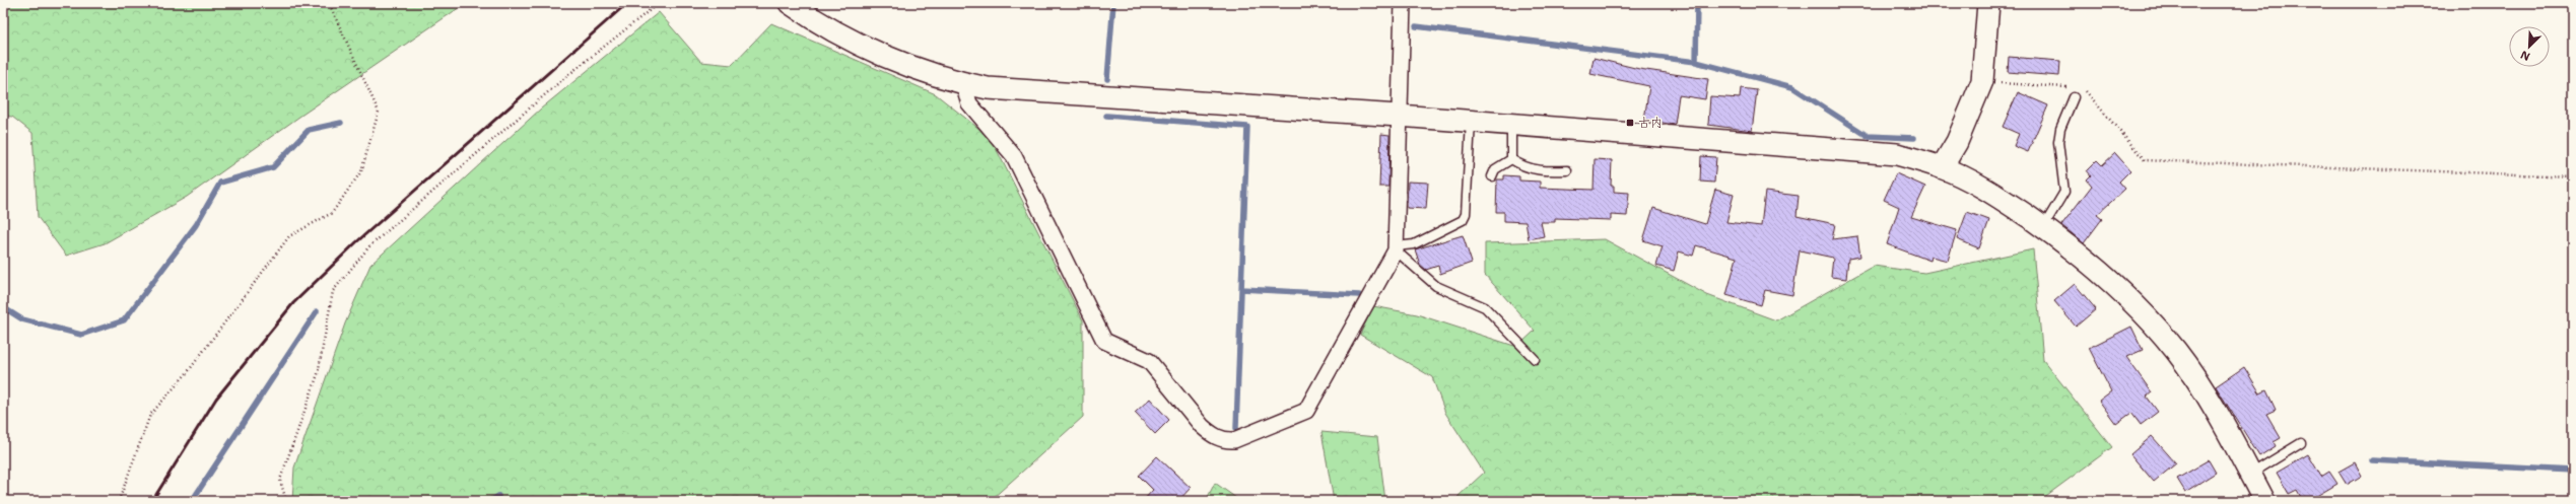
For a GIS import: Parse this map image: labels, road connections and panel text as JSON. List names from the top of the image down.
{
  "places": {
    "transit": ["古内"]
  },
  "north": "bottom left"
}
